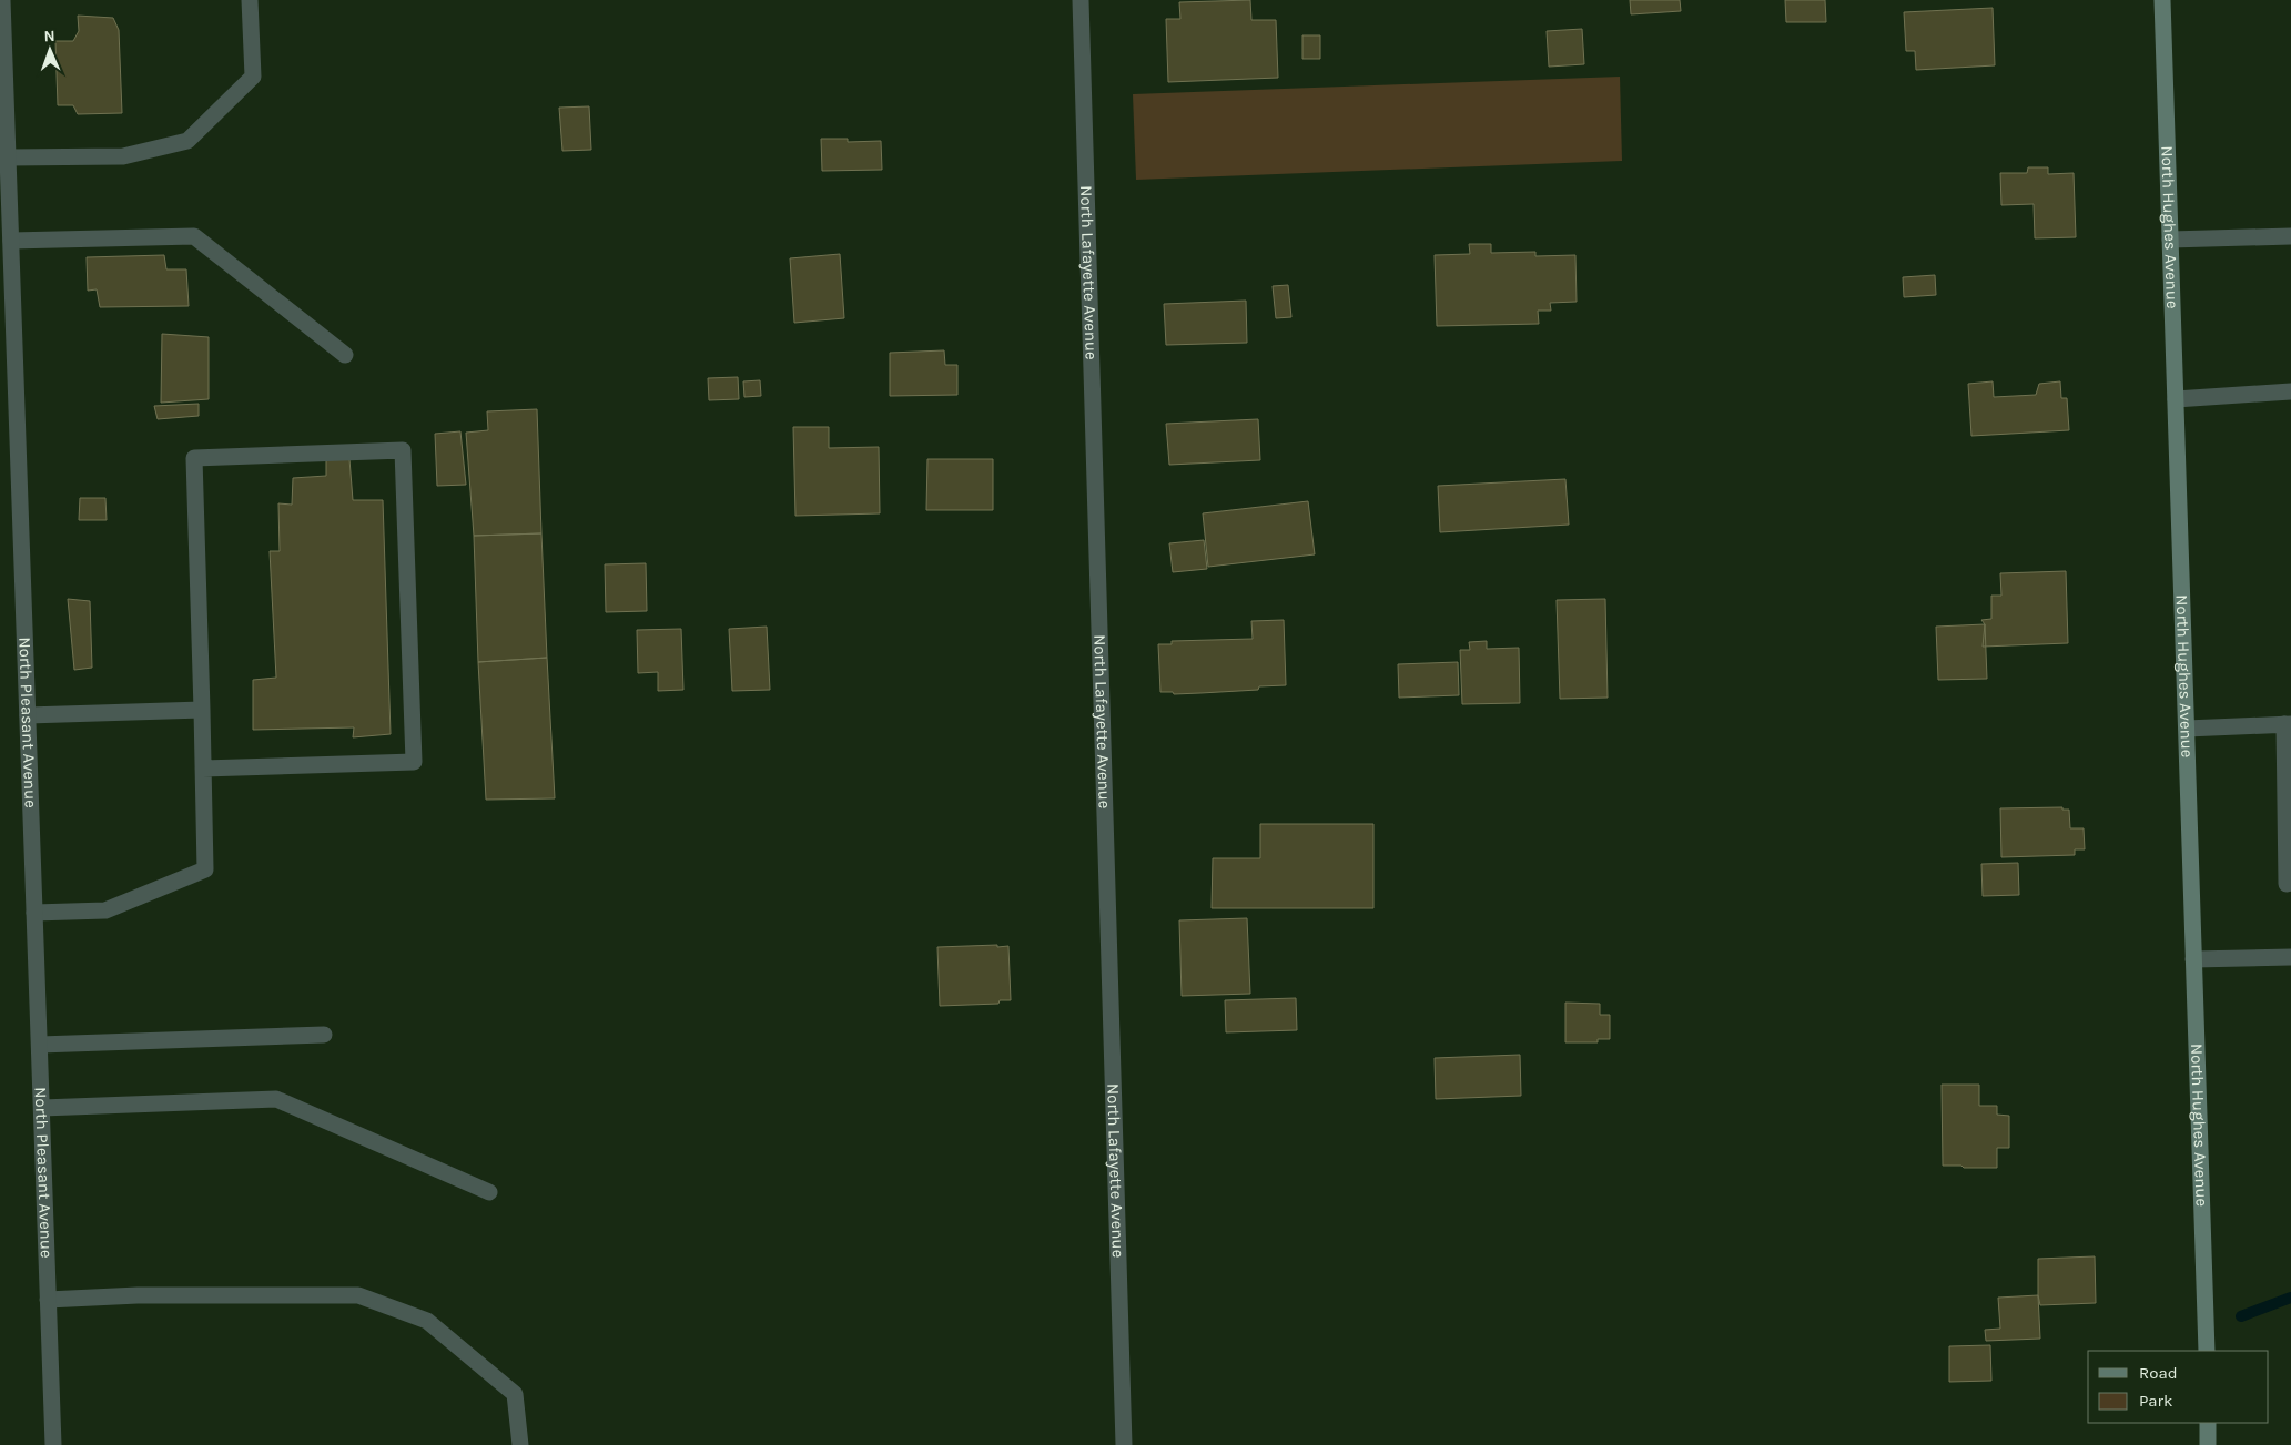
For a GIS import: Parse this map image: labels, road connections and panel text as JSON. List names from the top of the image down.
{
  "streets": {
    "street": ["North Hughes Avenue", "North Lafayette Avenue", "North Pleasant Avenue"]
  },
  "legend": ["Road", "Park"],
  "north": "top"
}
